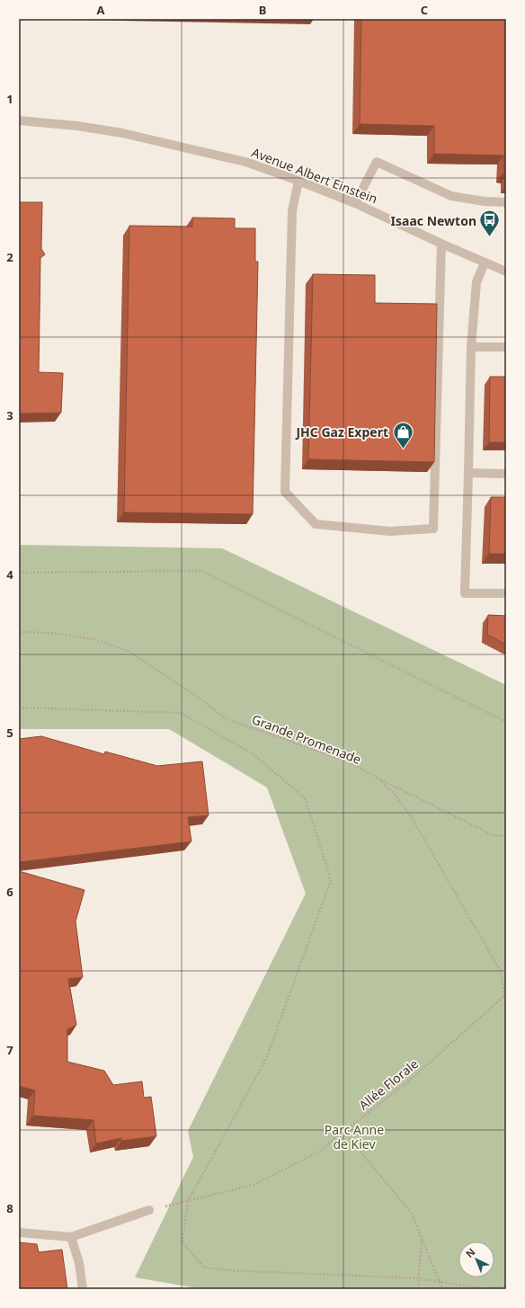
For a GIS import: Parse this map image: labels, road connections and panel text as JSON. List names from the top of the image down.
{
  "streets": {
    "street": ["Avenue Albert Einstein"],
    "path": ["Grande Promenade", "Allée Florale"]
  },
  "crossings": [
    ["Grande Promenade", "Allée Florale"]
  ],
  "parks": ["Parc Anne de Kiev"],
  "places": {
    "bus stop": ["Isaac Newton"],
    "shop": ["JHC Gaz Expert"]
  },
  "north": "top left",
  "grid": {
    "columns": ["A", "B", "C"],
    "rows": [
      "1",
      "2",
      "3",
      "4",
      "5",
      "6",
      "7",
      "8"
    ]
  }
}
